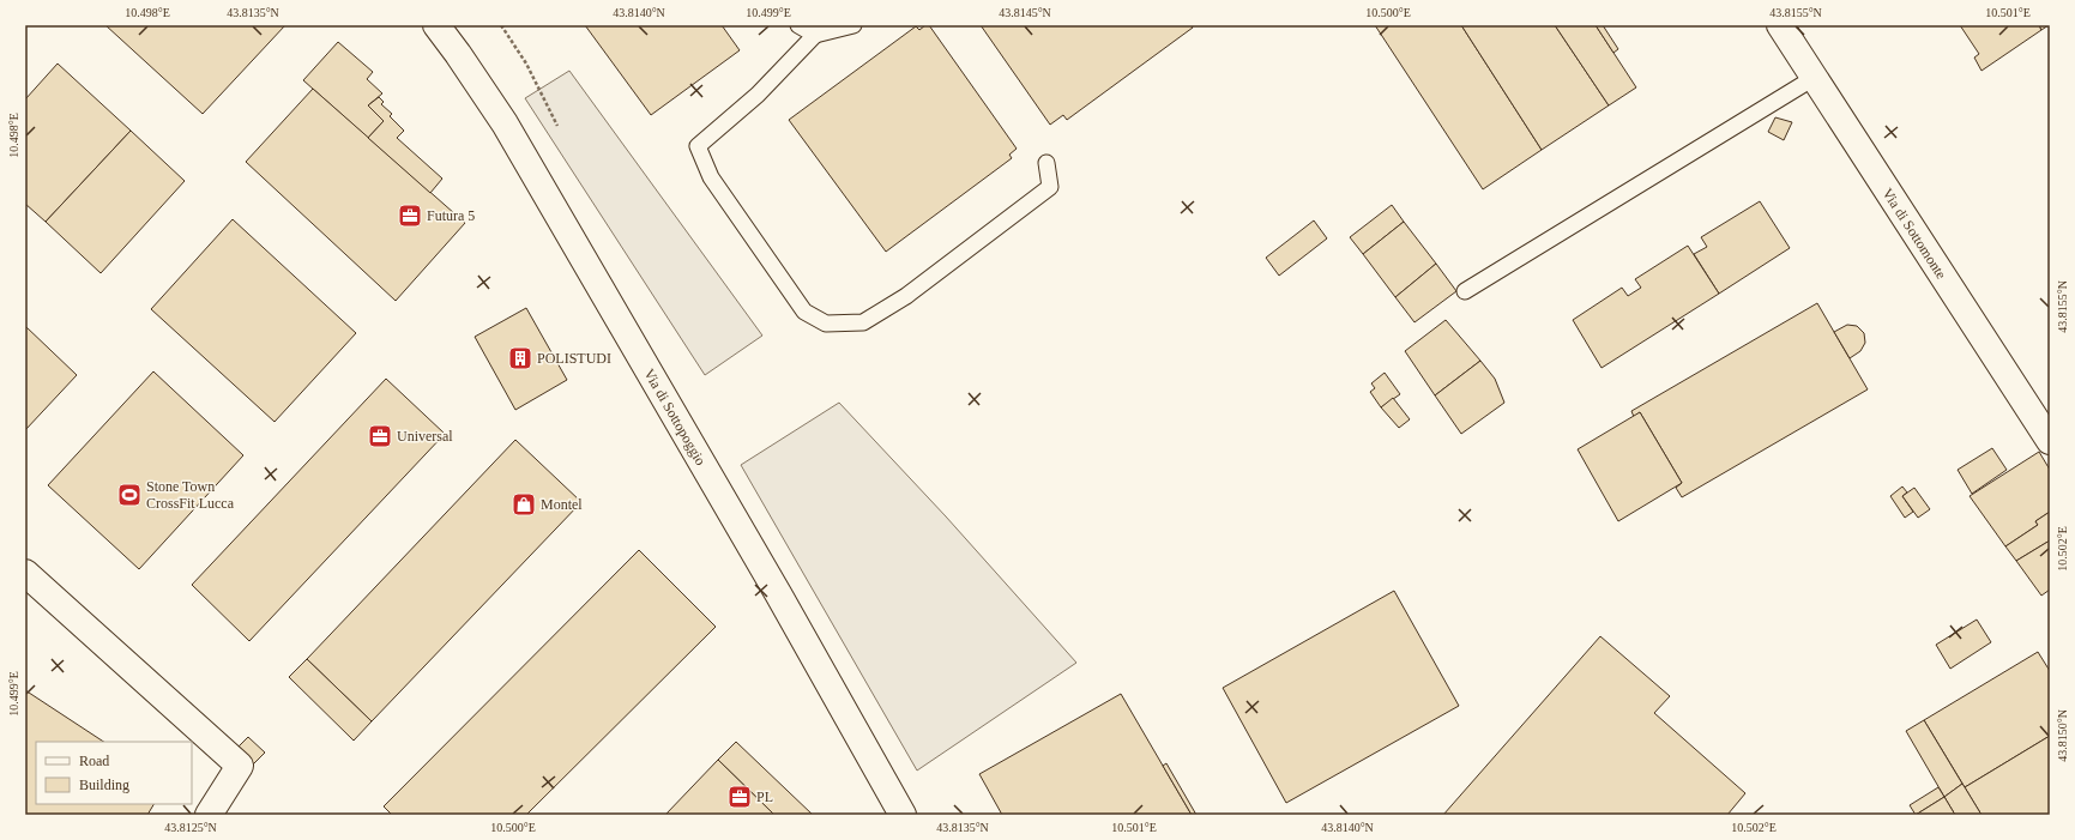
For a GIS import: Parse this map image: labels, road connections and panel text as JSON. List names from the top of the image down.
{
  "streets": {
    "street": ["Via di Sottomonte", "Via di Sottopoggio"]
  },
  "places": {
    "office": ["Futura 5", "Universal", "PL"],
    "building": ["POLISTUDI"],
    "sports": ["Stone Town CrossFit Lucca"],
    "shop": ["Montel"]
  },
  "legend": ["Road", "Building"],
  "coordinates": [
    "10.498°E",
    "43.8135°N",
    "43.8140°N",
    "10.499°E",
    "43.8145°N",
    "10.500°E",
    "43.8155°N",
    "10.501°E",
    "10.502°E",
    "43.8150°N",
    "43.8125°N"
  ]
}
